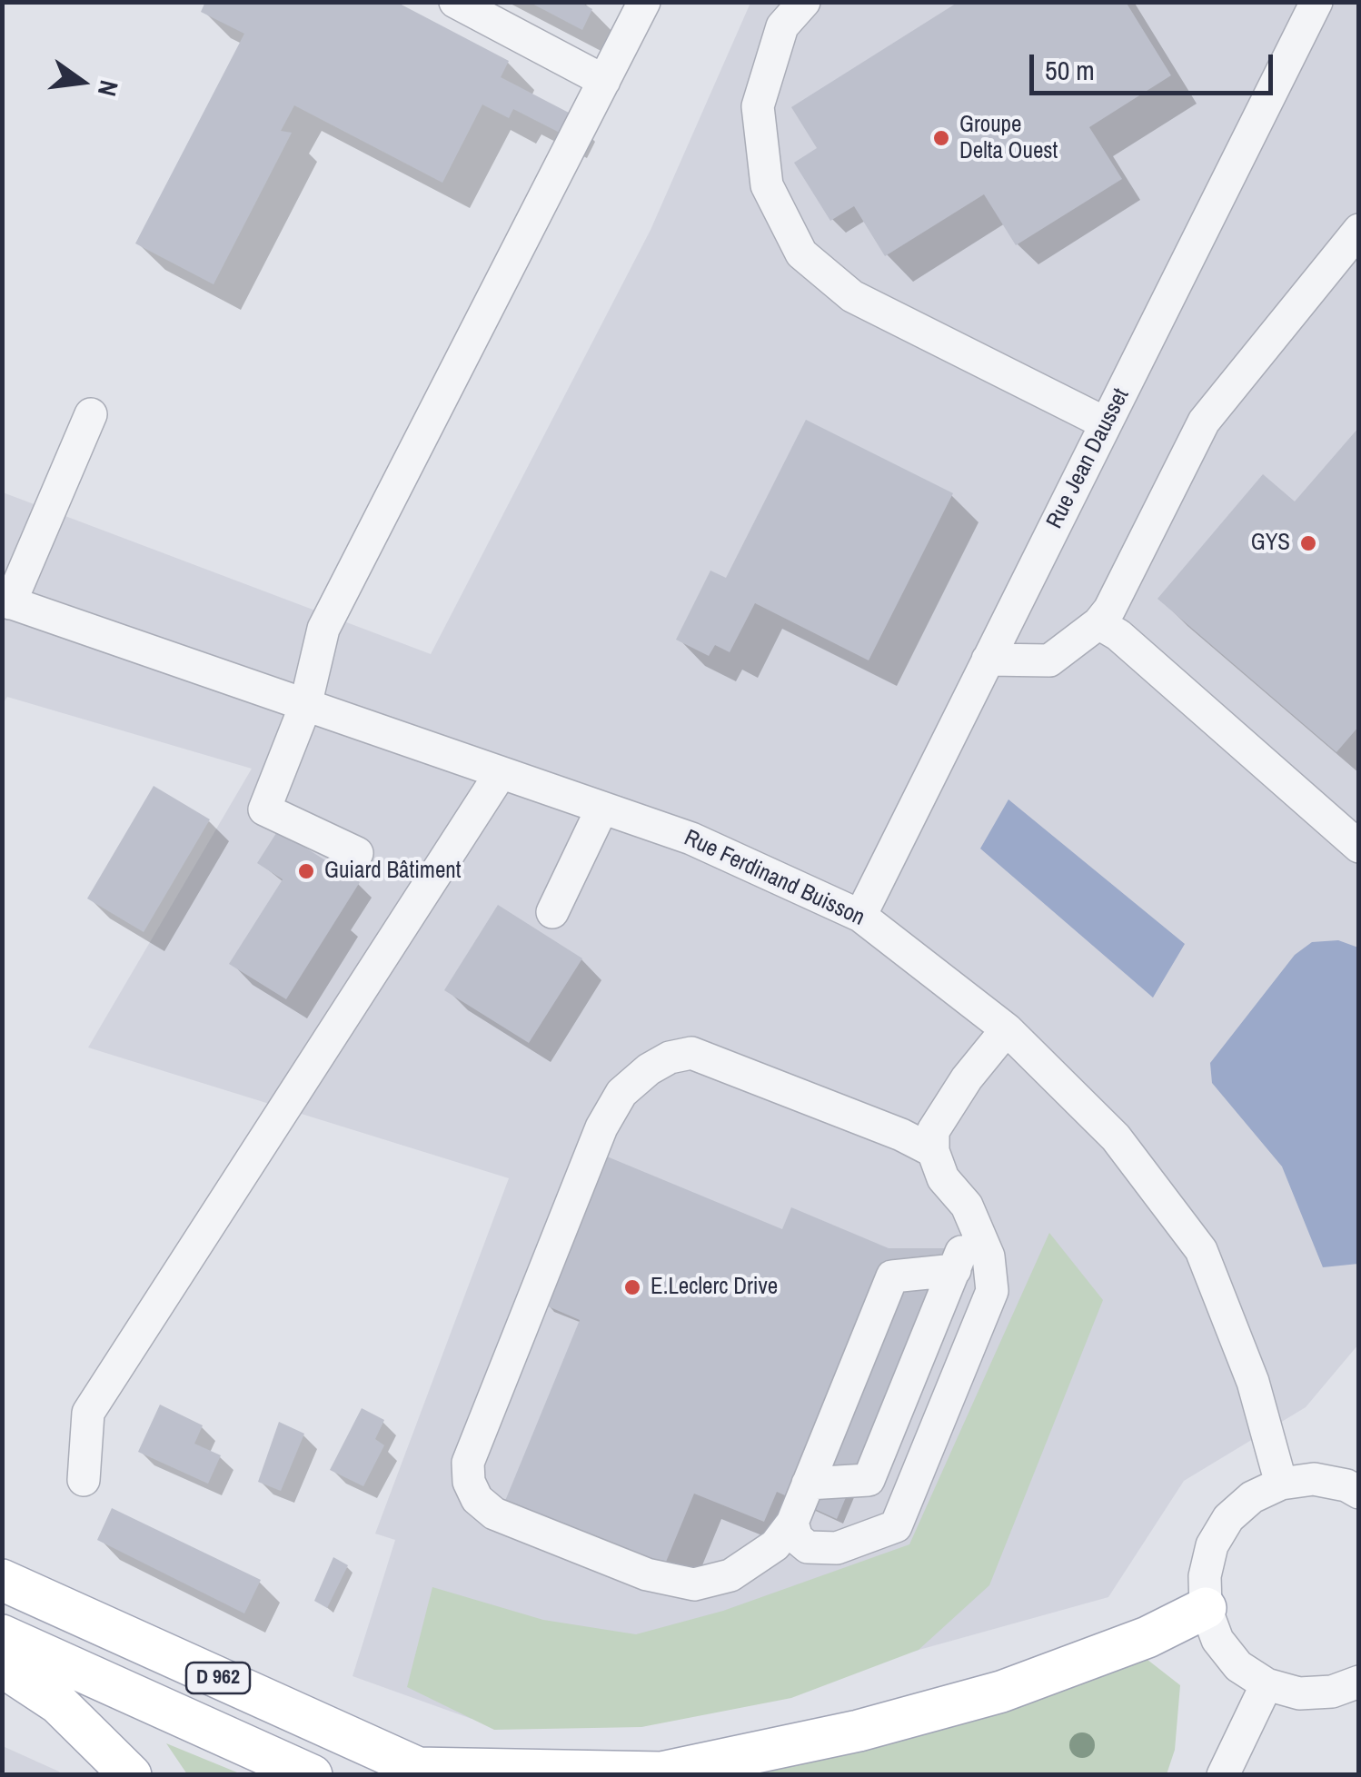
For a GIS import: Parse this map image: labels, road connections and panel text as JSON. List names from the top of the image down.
{
  "streets": {
    "main road": ["D 962"],
    "street": ["Rue Jean Dausset", "Rue Ferdinand Buisson"]
  },
  "crossings": [
    ["Rue Jean Dausset", "Rue Ferdinand Buisson"]
  ],
  "places": [
    "Groupe Delta Ouest",
    "GYS",
    "Guiard Bâtiment",
    "E.Leclerc Drive"
  ],
  "scale_bar": "50 m",
  "north": "right"
}
